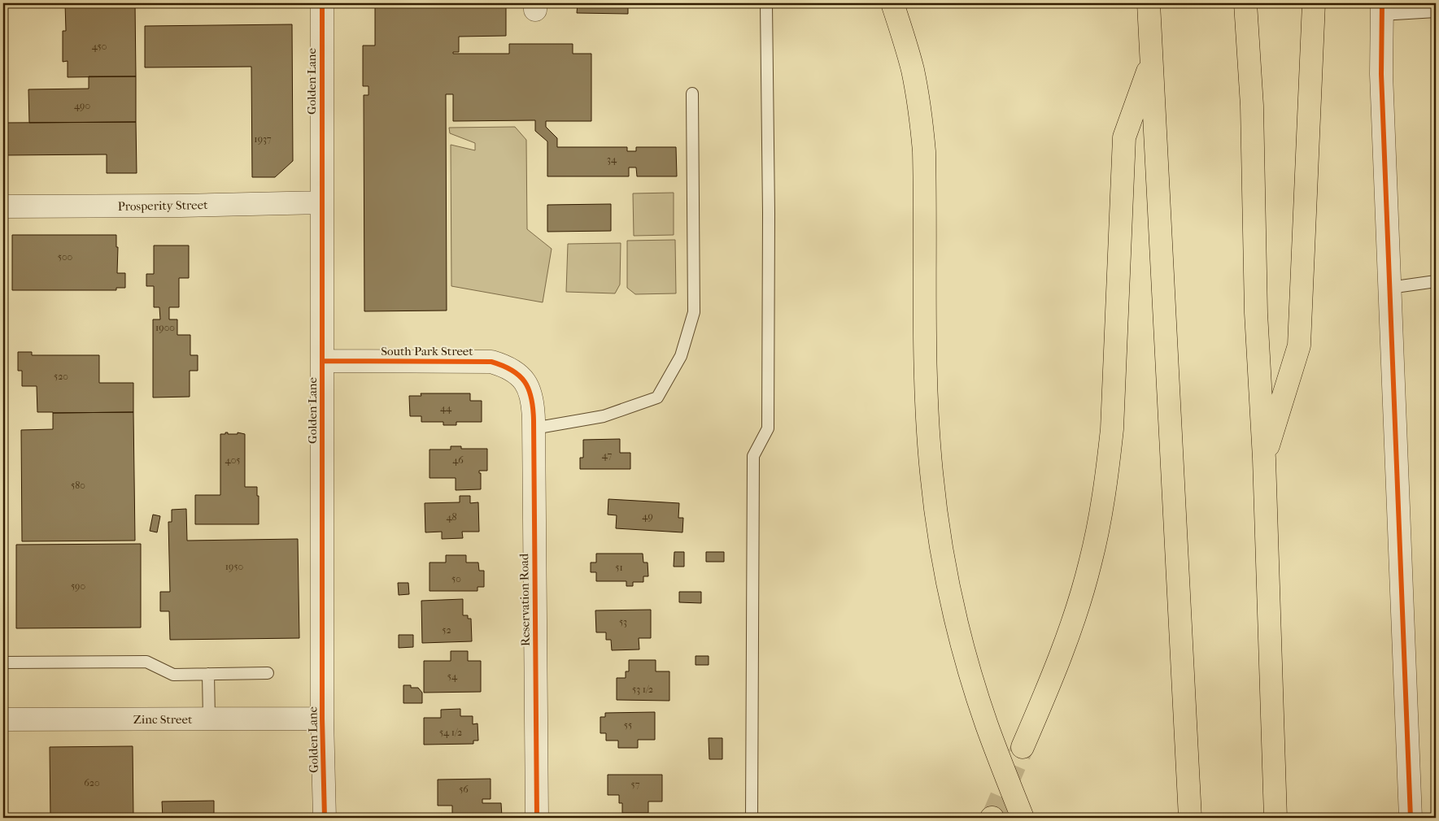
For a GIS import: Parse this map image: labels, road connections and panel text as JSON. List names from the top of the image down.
{
  "streets": {
    "street": [
      "Golden Lane",
      "Prosperity Street",
      "South Park Street",
      "Reservation Road",
      "Zinc Street"
    ]
  },
  "crossings": [
    ["Golden Lane", "Prosperity Street"],
    ["Golden Lane", "South Park Street"],
    ["Golden Lane", "Zinc Street"],
    ["South Park Street", "Reservation Road"]
  ],
  "house_numbers": [
    "450",
    "490",
    "1937",
    "34",
    "500",
    "1900",
    "520",
    "44",
    "47",
    "405",
    "46",
    "580",
    "49",
    "48",
    "1950",
    "51",
    "50",
    "590",
    "53",
    "52",
    "54",
    "53 1/2",
    "55",
    "54 1/2",
    "620",
    "57",
    "56"
  ]
}
